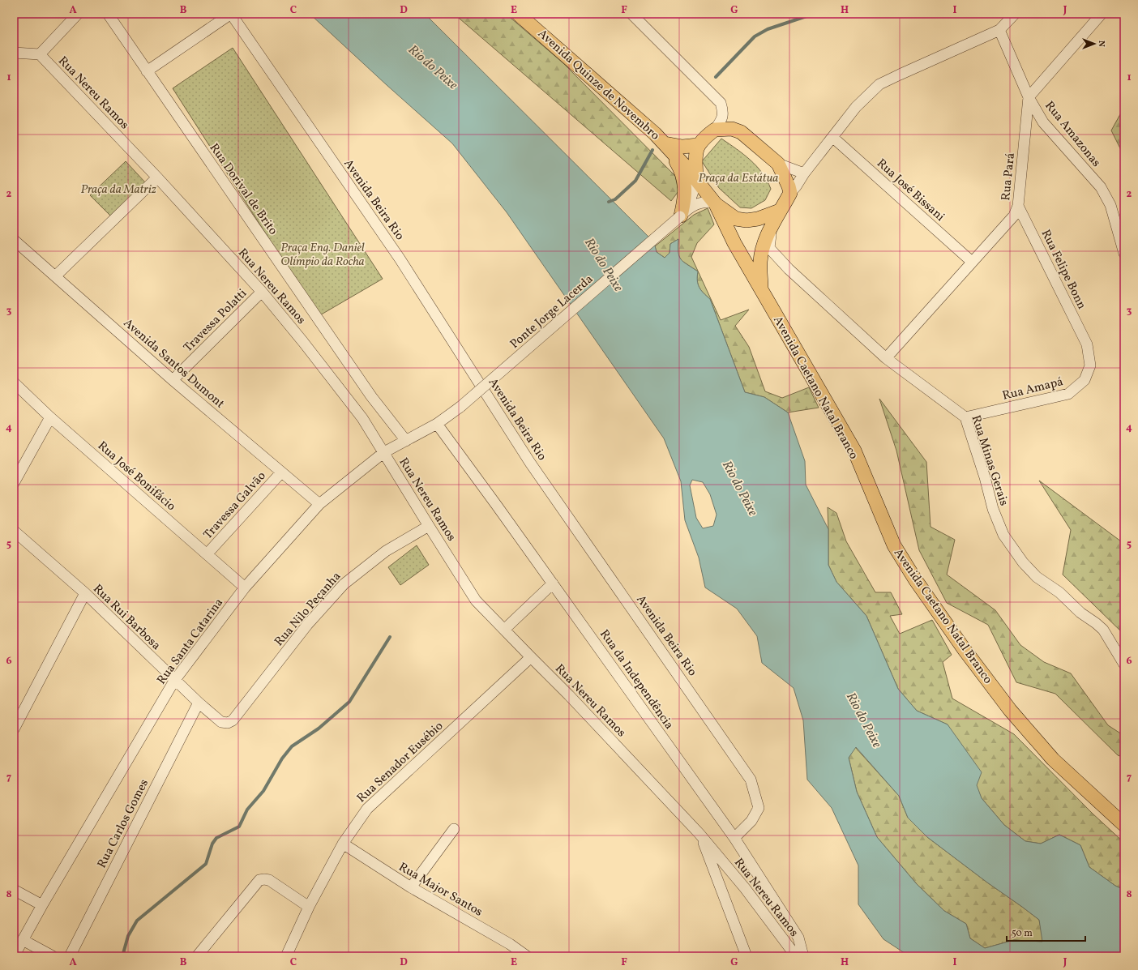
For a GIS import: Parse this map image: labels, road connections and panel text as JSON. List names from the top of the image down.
{
  "streets": {
    "main road": ["Avenida Quinze de Novembro", "Avenida Caetano Natal Branco"],
    "street": [
      "Rua Nereu Ramos",
      "Rua Amazonas",
      "Rua Pará",
      "Rua Dorival de Brito",
      "Rua José Bissani",
      "Avenida Beira Rio",
      "Rua Felipe Bonn",
      "Ponte Jorge Lacerda",
      "Travessa Polatti",
      "Avenida Santos Dumont",
      "Rua Amapá",
      "Rua Minas Gerais",
      "Rua José Bonifácio",
      "Travessa Galvão",
      "Rua Nilo Peçanha",
      "Rua Rui Barbosa",
      "Rua Santa Catarina",
      "Rua da Independência",
      "Rua Senador Eusébio",
      "Rua Carlos Gomes",
      "Rua Major Santos"
    ]
  },
  "crossings": [
    ["Avenida Quinze de Novembro", "Ponte Jorge Lacerda"],
    ["Avenida Quinze de Novembro", "Avenida Caetano Natal Branco"],
    ["Rua Nereu Ramos", "Travessa Polatti"],
    ["Rua Nereu Ramos", "Rua Nilo Peçanha"],
    ["Rua Nereu Ramos", "Rua Santa Catarina"],
    ["Rua Nereu Ramos", "Rua Senador Eusébio"],
    ["Rua Amazonas", "Rua Pará"],
    ["Rua Pará", "Rua José Bissani"],
    ["Rua Pará", "Rua Felipe Bonn"],
    ["Rua Pará", "Rua Minas Gerais"],
    ["Rua Dorival de Brito", "Rua Santa Catarina"],
    ["Avenida Beira Rio", "Rua da Independência"],
    ["Rua Felipe Bonn", "Rua Amapá"],
    ["Ponte Jorge Lacerda", "Avenida Caetano Natal Branco"],
    ["Ponte Jorge Lacerda", "Rua Santa Catarina"],
    ["Travessa Polatti", "Avenida Santos Dumont"],
    ["Avenida Santos Dumont", "Travessa Galvão"],
    ["Avenida Santos Dumont", "Rua Santa Catarina"],
    ["Avenida Caetano Natal Branco", "Rua Minas Gerais"],
    ["Rua Amapá", "Rua Minas Gerais"],
    ["Rua José Bonifácio", "Travessa Galvão"],
    ["Rua José Bonifácio", "Rua Santa Catarina"],
    ["Rua Nilo Peçanha", "Rua Rui Barbosa"],
    ["Rua Rui Barbosa", "Rua Santa Catarina"],
    ["Rua Rui Barbosa", "Rua Carlos Gomes"],
    ["Rua Santa Catarina", "Rua da Independência"],
    ["Rua Senador Eusébio", "Rua Major Santos"]
  ],
  "water": ["Rio do Peixe"],
  "parks": ["Praça da Estátua", "Praça da Matriz", "Praça Eng. Daniel Olímpio da Rocha"],
  "scale_bar": "50 m",
  "north": "right",
  "grid": {
    "columns": [
      "A",
      "B",
      "C",
      "D",
      "E",
      "F",
      "G",
      "H",
      "I",
      "J"
    ],
    "rows": [
      "1",
      "2",
      "3",
      "4",
      "5",
      "6",
      "7",
      "8"
    ]
  }
}
